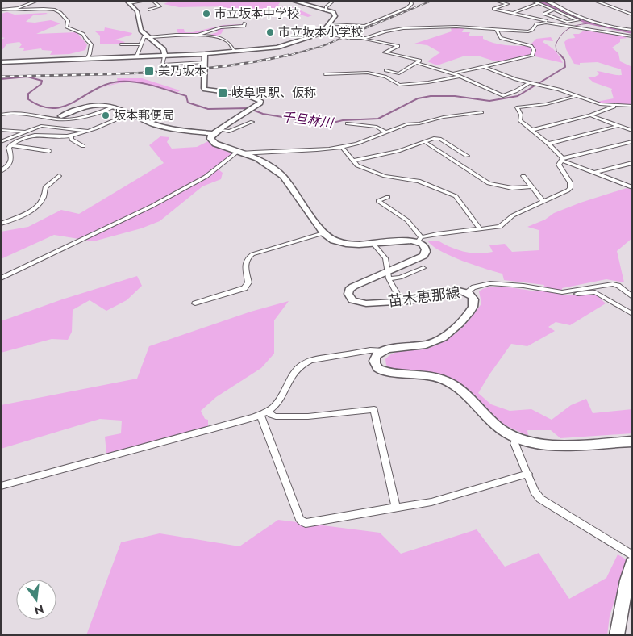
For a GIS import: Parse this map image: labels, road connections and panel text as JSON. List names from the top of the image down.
{
  "streets": {
    "main road": ["苗木恵那線"]
  },
  "water": ["千旦林川"],
  "places": {
    "other": ["市立坂本中学校", "市立坂本小学校", "坂本郵便局"],
    "transit": ["美乃坂本", "岐阜県駅、仮称"]
  },
  "north": "bottom"
}
